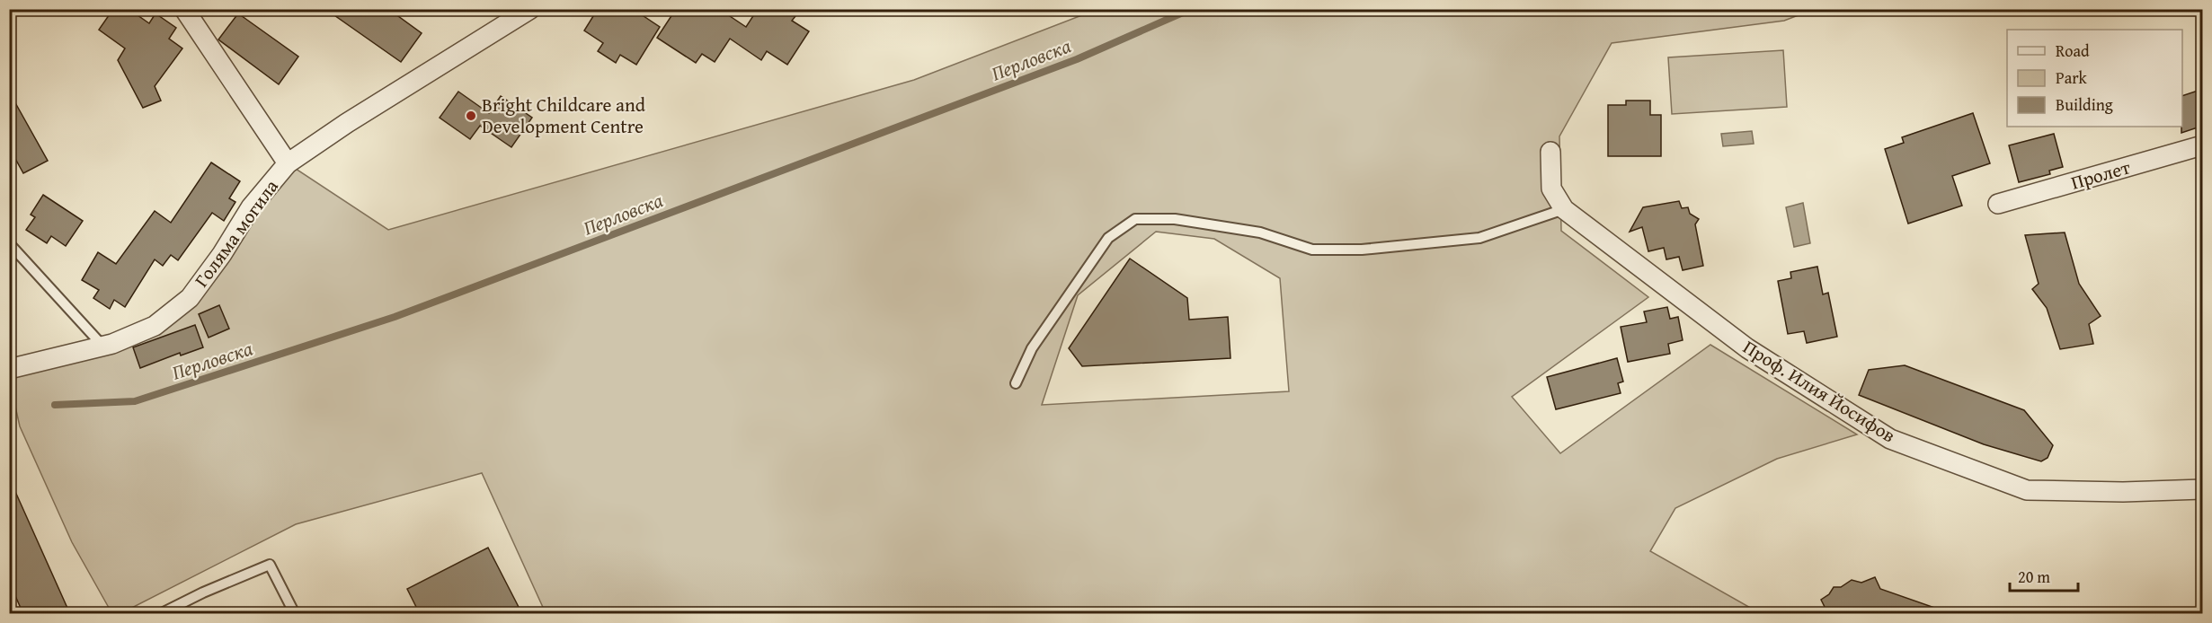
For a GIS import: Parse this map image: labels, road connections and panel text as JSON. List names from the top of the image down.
{
  "streets": {
    "street": ["Пролет", "Голяма могила", "Проф. Илия Йосифов"]
  },
  "water": ["Перловска"],
  "places": ["Bright Childcare and Development Centre"],
  "legend": ["Road", "Park", "Building"],
  "scale_bar": "20 m"
}
